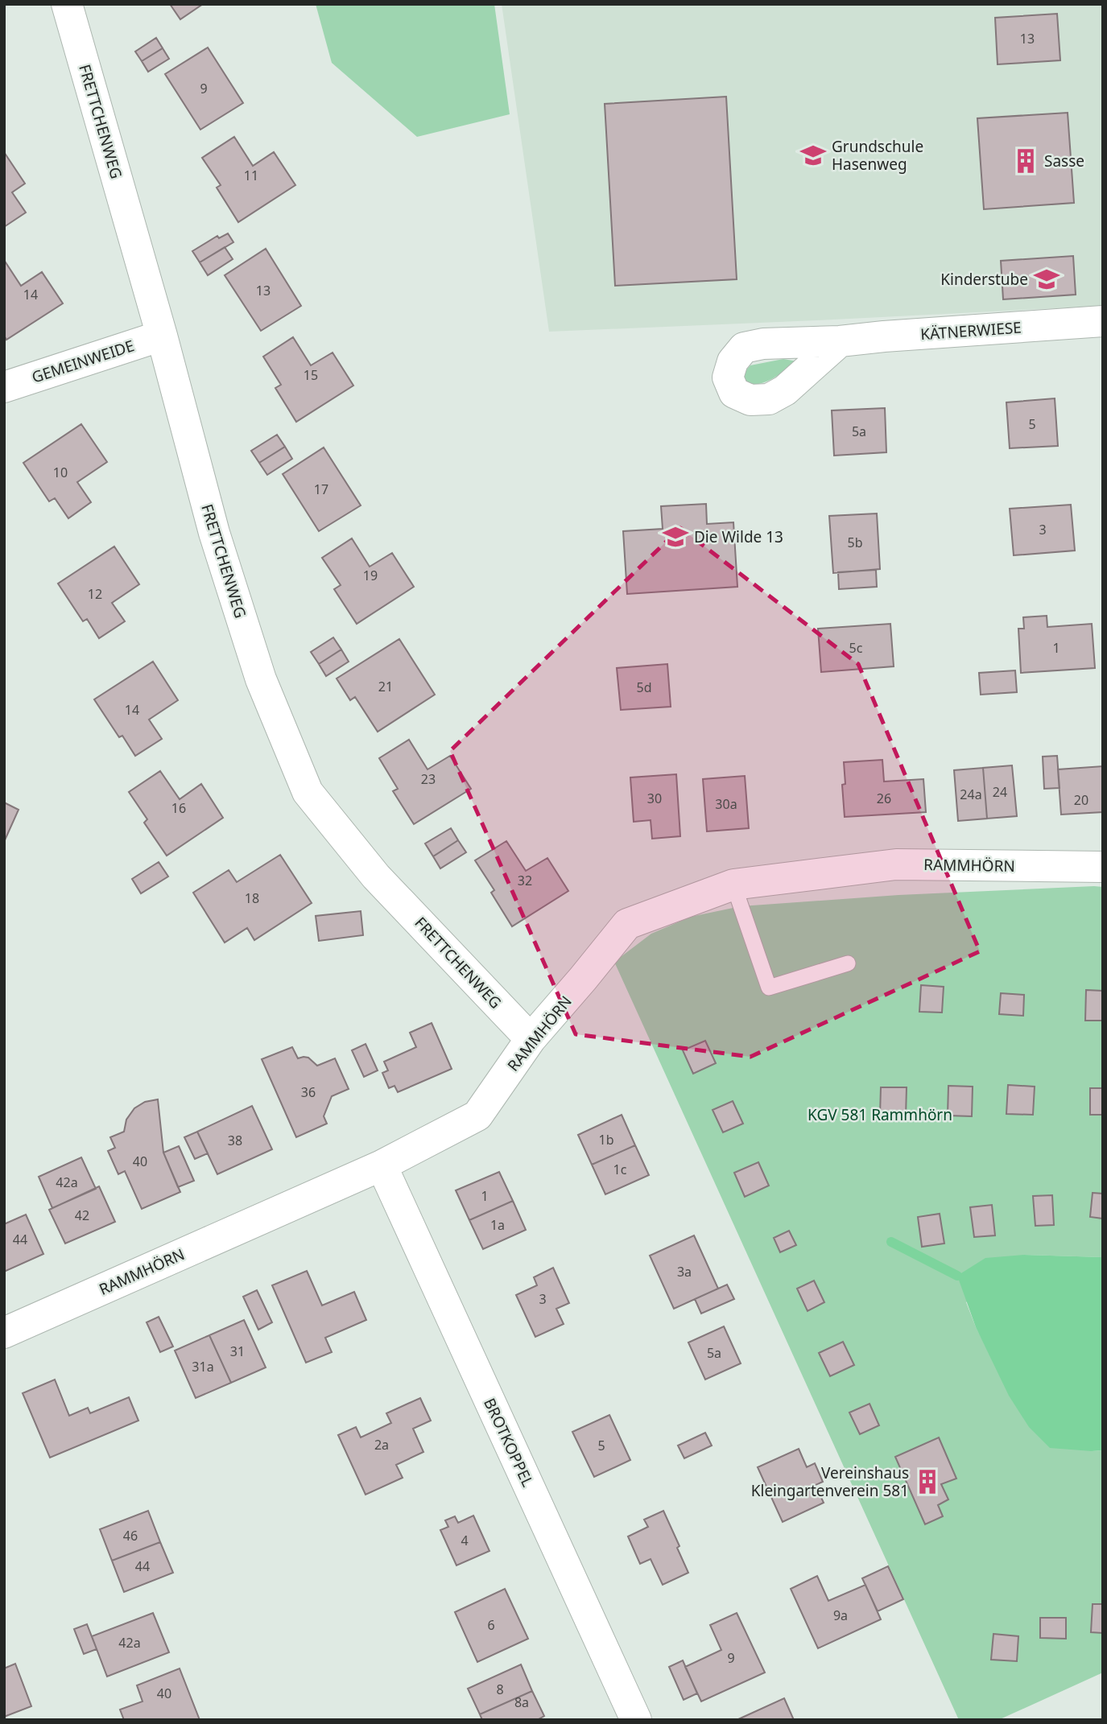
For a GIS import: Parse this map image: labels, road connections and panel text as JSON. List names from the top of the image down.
{
  "streets": {
    "street": [
      "FRETTCHENWEG",
      "KÄTNERWIESE",
      "GEMEINWEIDE",
      "RAMMHÖRN",
      "BROTKOPPEL"
    ]
  },
  "crossings": [
    ["FRETTCHENWEG", "GEMEINWEIDE"],
    ["FRETTCHENWEG", "RAMMHÖRN"],
    ["RAMMHÖRN", "BROTKOPPEL"]
  ],
  "parks": ["KGV 581 Rammhörn"],
  "places": {
    "school or university": ["Grundschule Hasenweg", "Kinderstube", "Die Wilde 13"],
    "building": ["Sasse", "Vereinshaus Kleingartenverein 581"]
  },
  "house_numbers": [
    "13",
    "9",
    "11",
    "13",
    "14",
    "15",
    "5",
    "5a",
    "10",
    "17",
    "3",
    "5b",
    "19",
    "12",
    "5c",
    "1",
    "21",
    "5d",
    "14",
    "23",
    "24",
    "24a",
    "30",
    "26",
    "20",
    "30a",
    "16",
    "32",
    "18",
    "36",
    "1b",
    "38",
    "40",
    "1c",
    "42a",
    "1",
    "42",
    "1a",
    "44",
    "3a",
    "3",
    "31",
    "5a",
    "31a",
    "2a",
    "5",
    "46",
    "4",
    "44",
    "9a",
    "6",
    "42a",
    "9",
    "8",
    "40",
    "8a"
  ]
}
